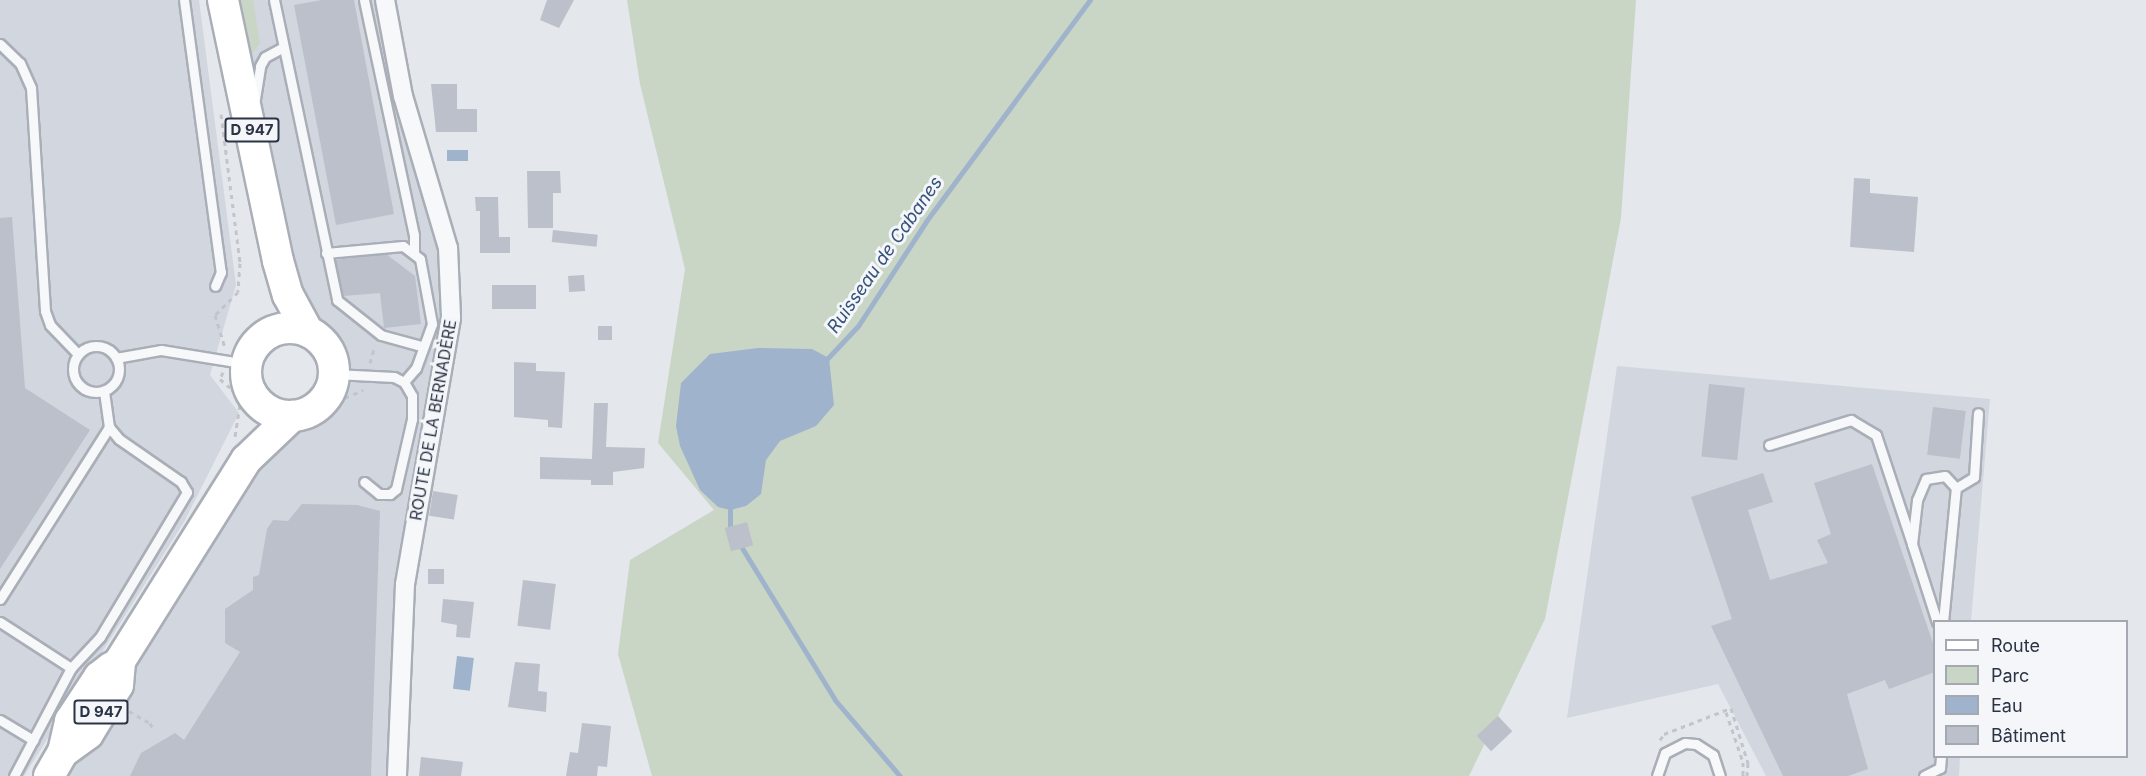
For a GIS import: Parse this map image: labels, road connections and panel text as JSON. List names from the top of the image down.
{
  "streets": {
    "main road": ["D 947"],
    "street": ["ROUTE DE LA BERNADÈRE"]
  },
  "water": ["Ruisseau de Cabanes"],
  "legend": [
    "Route",
    "Parc",
    "Eau",
    "Bâtiment"
  ]
}
